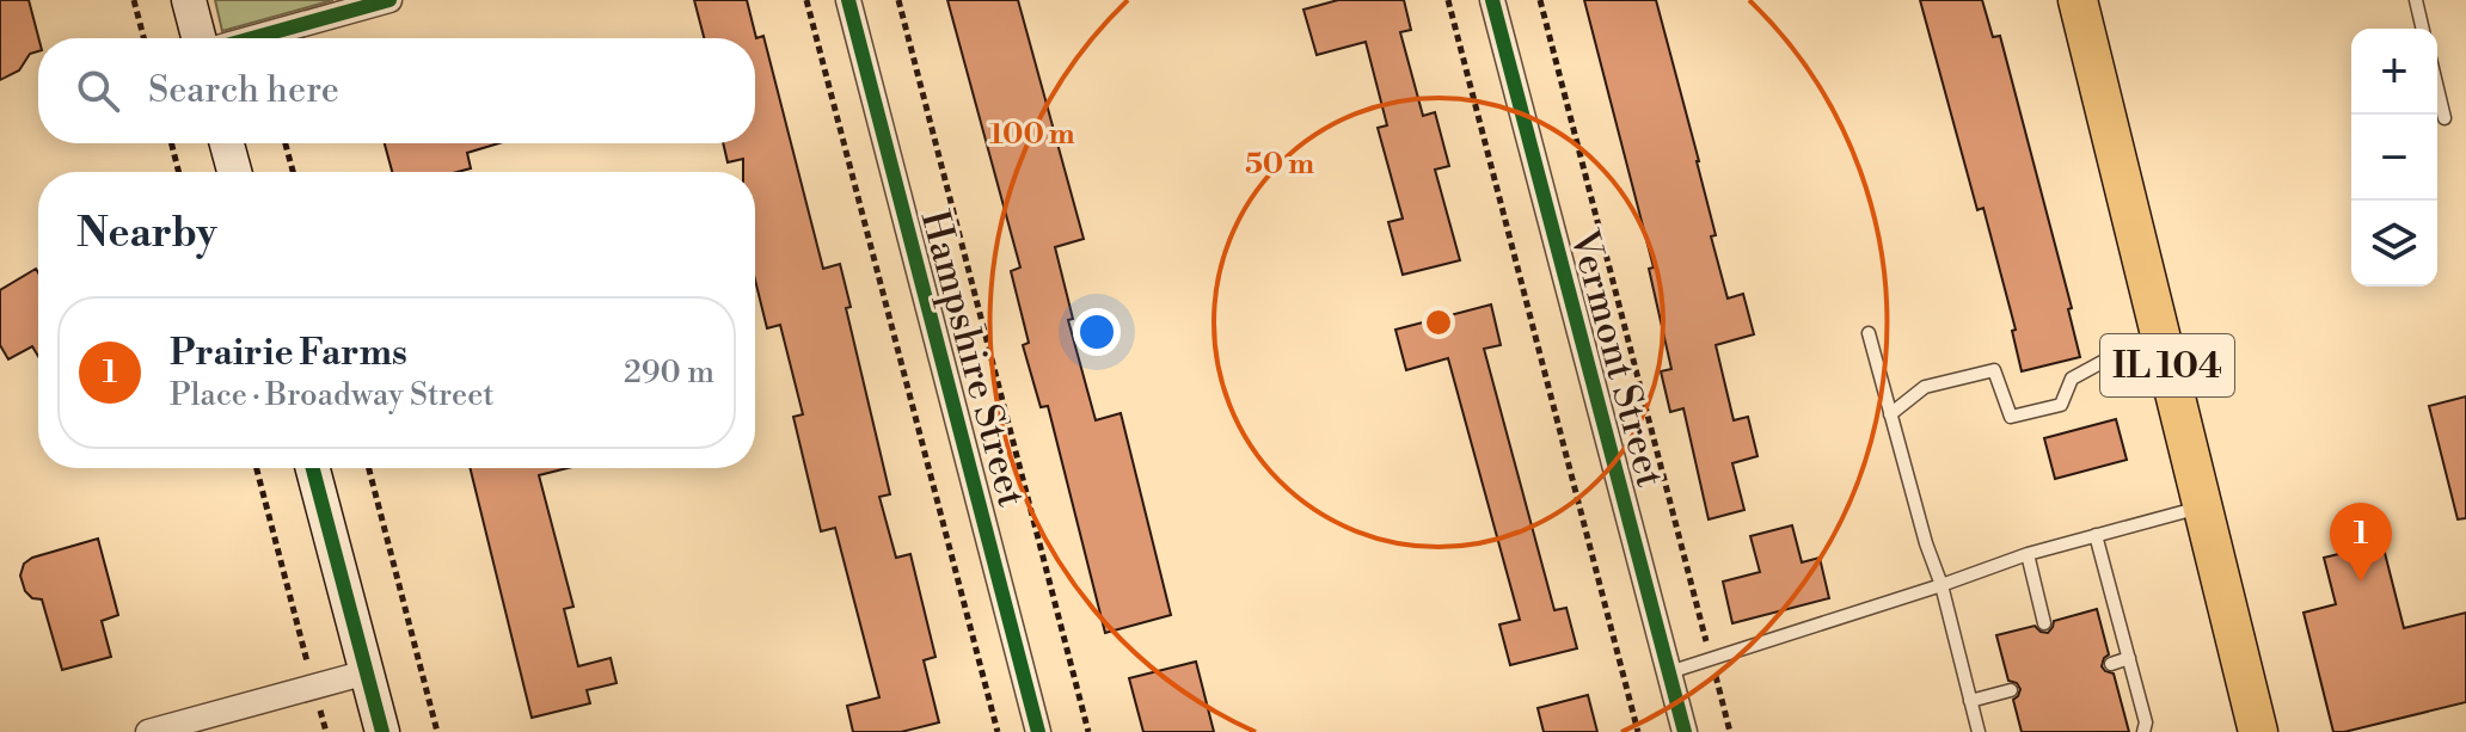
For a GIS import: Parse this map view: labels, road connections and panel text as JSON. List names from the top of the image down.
{
  "streets": {
    "main road": ["IL 104"],
    "street": ["Hampshire Street", "Vermont Street"]
  },
  "page": {
    "map_buttons": ["+", "−"],
    "search": "Search here",
    "heading": "Nearby",
    "list": [
      {
        "mark": "1",
        "name": "Prairie Farms",
        "note": "Place · Broadway Street",
        "value": "290 m"
      }
    ],
    "pins": "1"
  },
  "rings": ["100 m", "50 m"]
}
